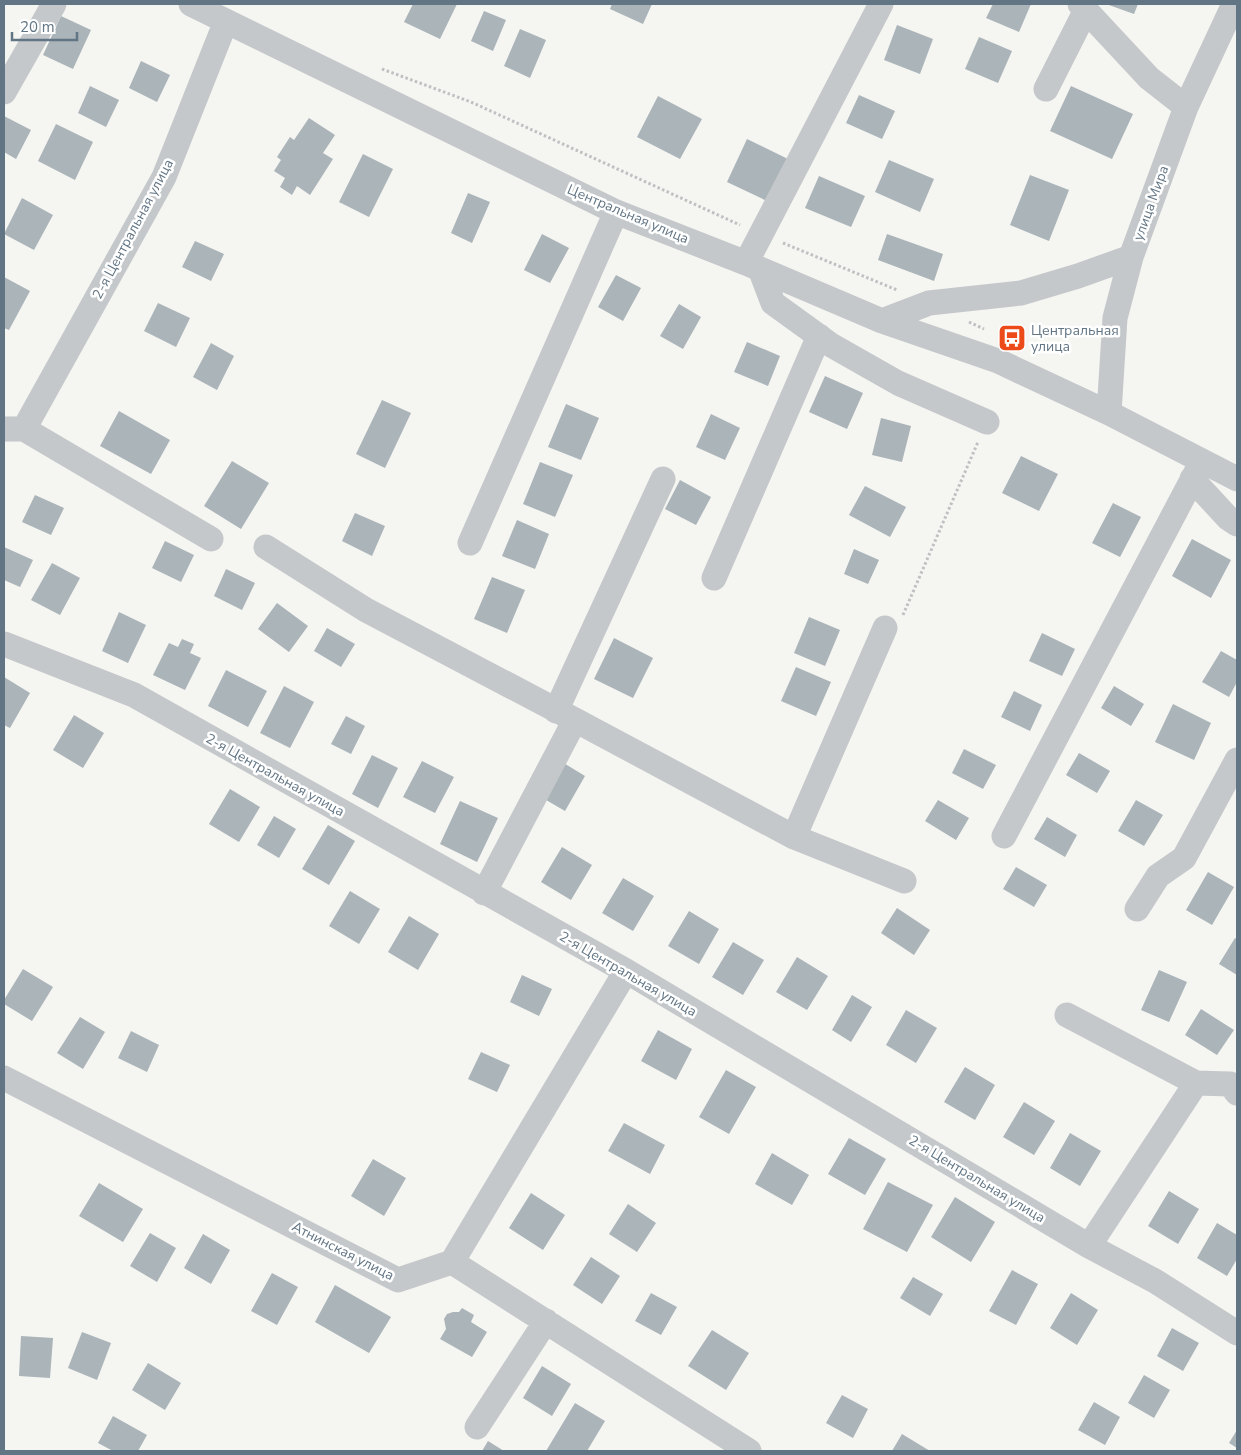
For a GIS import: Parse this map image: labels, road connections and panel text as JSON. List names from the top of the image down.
{
  "streets": {
    "street": [
      "улица Мира",
      "Центральная улица",
      "2-я Центральная улица",
      "Атнинская улица"
    ]
  },
  "crossings": [
    ["улица Мира", "Центральная улица"],
    ["Центральная улица", "2-я Центральная улица"]
  ],
  "places": {
    "bus stop": ["Центральная улица"]
  },
  "scale_bar": "20 m"
}
